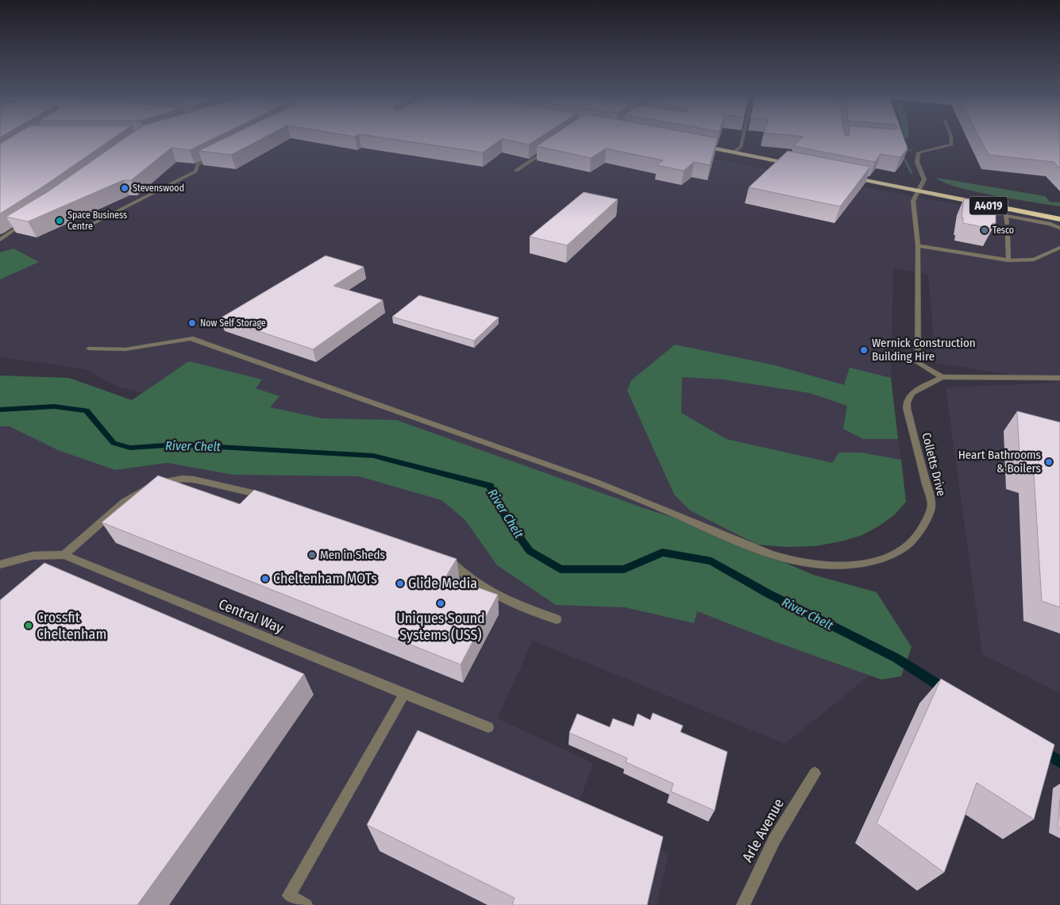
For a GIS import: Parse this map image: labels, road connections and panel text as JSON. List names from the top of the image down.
{
  "streets": {
    "highway": ["A4019"],
    "street": ["Colletts Drive", "Central Way", "Arle Avenue"]
  },
  "water": ["River Chelt"],
  "places": [
    "Stevenswood",
    "Space Business Centre",
    "Tesco",
    "Now Self Storage",
    "Wernick Construction Building Hire",
    "Heart Bathrooms & Boilers",
    "Men in Sheds",
    "Cheltenham MOTs",
    "Glide Media",
    "Uniques Sound Systems (USS)",
    "Crossfit Cheltenham"
  ]
}
